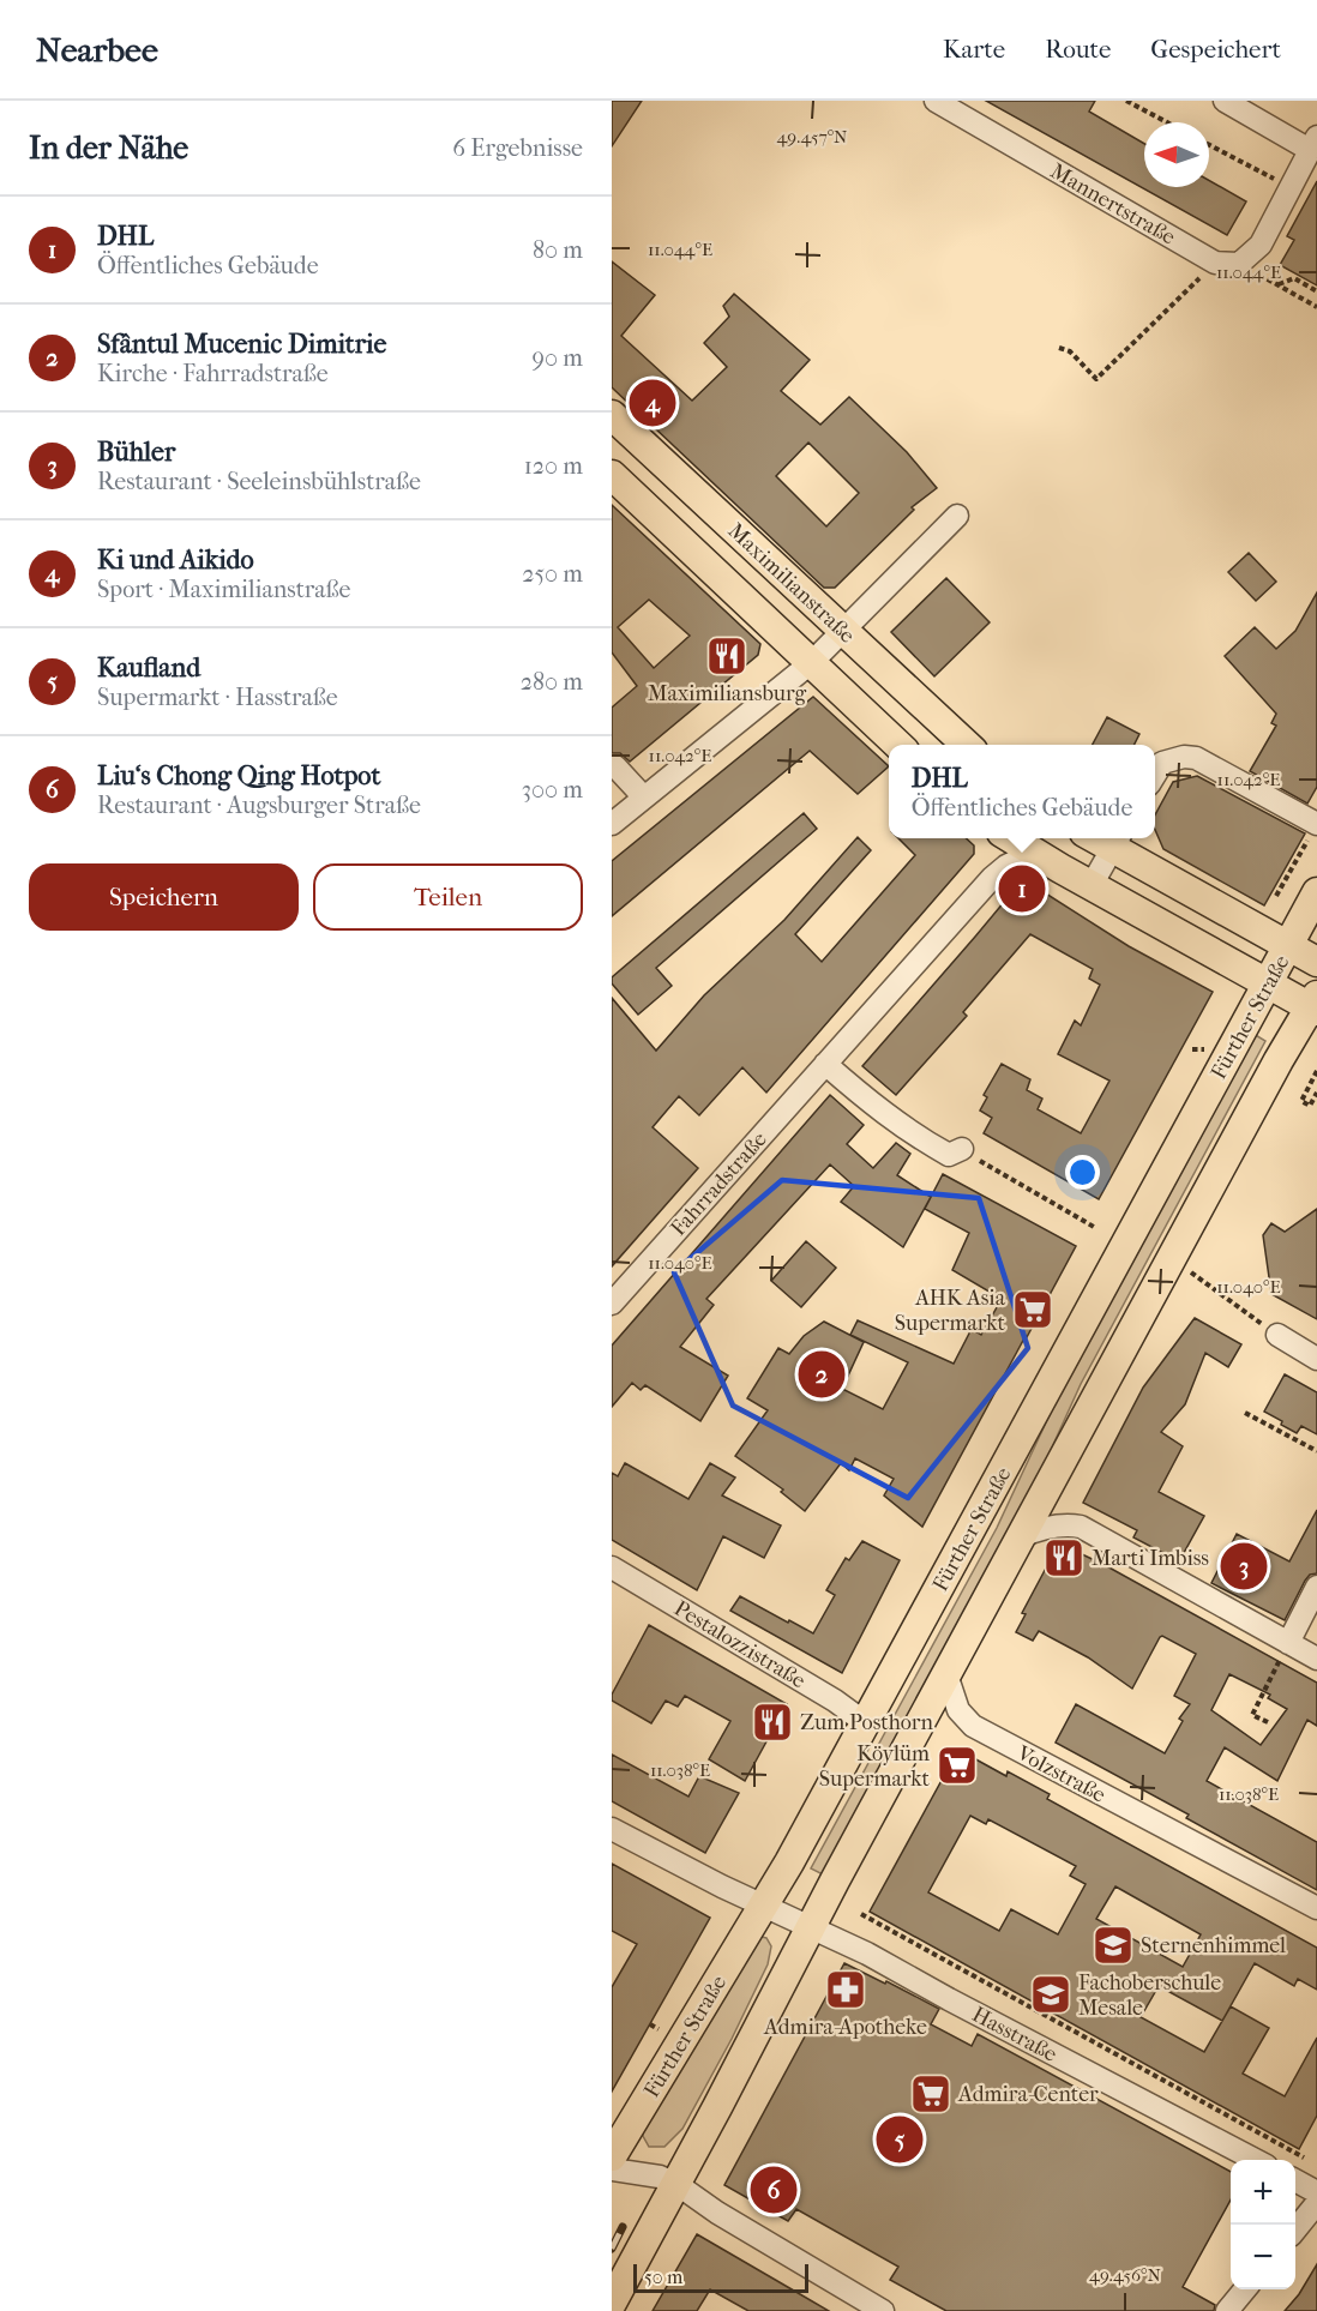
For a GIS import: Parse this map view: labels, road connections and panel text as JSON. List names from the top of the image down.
{
  "streets": {
    "main road": ["Maximilianstraße", "Fürther Straße"],
    "street": [
      "Mannertstraße",
      "Fahrradstraße",
      "Pestalozzistraße",
      "Volzstraße",
      "Hasstraße"
    ]
  },
  "crossings": [
    ["Fürther Straße", "Pestalozzistraße"],
    ["Fürther Straße", "Hasstraße"]
  ],
  "places": {
    "restaurant": ["Maximiliansburg", "Marti Imbiss", "Zum Posthorn"],
    "supermarket": ["AHK Asia Supermarkt", "Köylüm Supermarkt", "Admira-Center"],
    "school or university": ["Sternenhimmel", "Fachoberschule Mesale"],
    "pharmacy": ["Admira-Apotheke"]
  },
  "scale_bar": "50 m",
  "north": "left",
  "page": {
    "header": "Nearbee",
    "nav": ["Karte", "Route", "Gespeichert"],
    "heading": ["In der Nähe", "6 Ergebnisse"],
    "list": [
      {
        "mark": "1",
        "name": "DHL",
        "note": "Öffentliches Gebäude",
        "value": "80 m"
      },
      {
        "mark": "2",
        "name": "Sfântul Mucenic Dimitrie",
        "note": "Kirche · Fahrradstraße",
        "value": "90 m"
      },
      {
        "mark": "3",
        "name": "Bühler",
        "note": "Restaurant · Seeleinsbühlstraße",
        "value": "120 m"
      },
      {
        "mark": "4",
        "name": "Ki und Aikido",
        "note": "Sport · Maximilianstraße",
        "value": "250 m"
      },
      {
        "mark": "5",
        "name": "Kaufland",
        "note": "Supermarkt · Hasstraße",
        "value": "280 m"
      },
      {
        "mark": "6",
        "name": "Liu‘s Chong Qing Hotpot",
        "note": "Restaurant · Augsburger Straße",
        "value": "300 m"
      }
    ],
    "pins": [
      "4",
      "1",
      "2",
      "3",
      "5",
      "6"
    ],
    "popup": ["DHL", "Öffentliches Gebäude"],
    "buttons": ["Speichern", "Teilen"],
    "map_buttons": ["+", "−"],
    "scale": "50 m"
  },
  "coordinates": [
    "49.457°N",
    "11.044°E",
    "11.042°E",
    "11.040°E",
    "11.038°E",
    "49.456°N"
  ]
}
